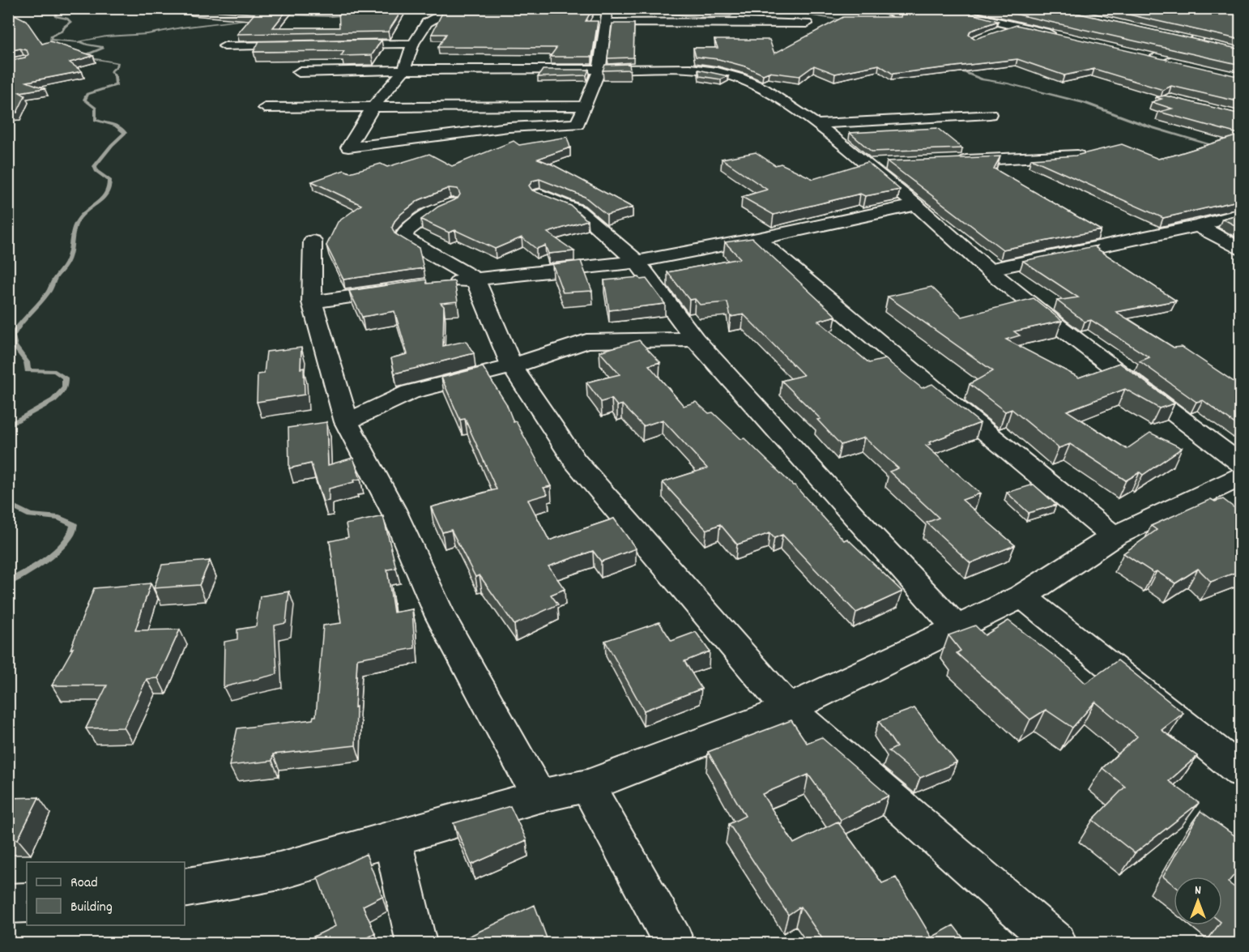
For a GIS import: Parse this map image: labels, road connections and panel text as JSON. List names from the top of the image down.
{
  "legend": ["Road", "Building"],
  "north": "top"
}
